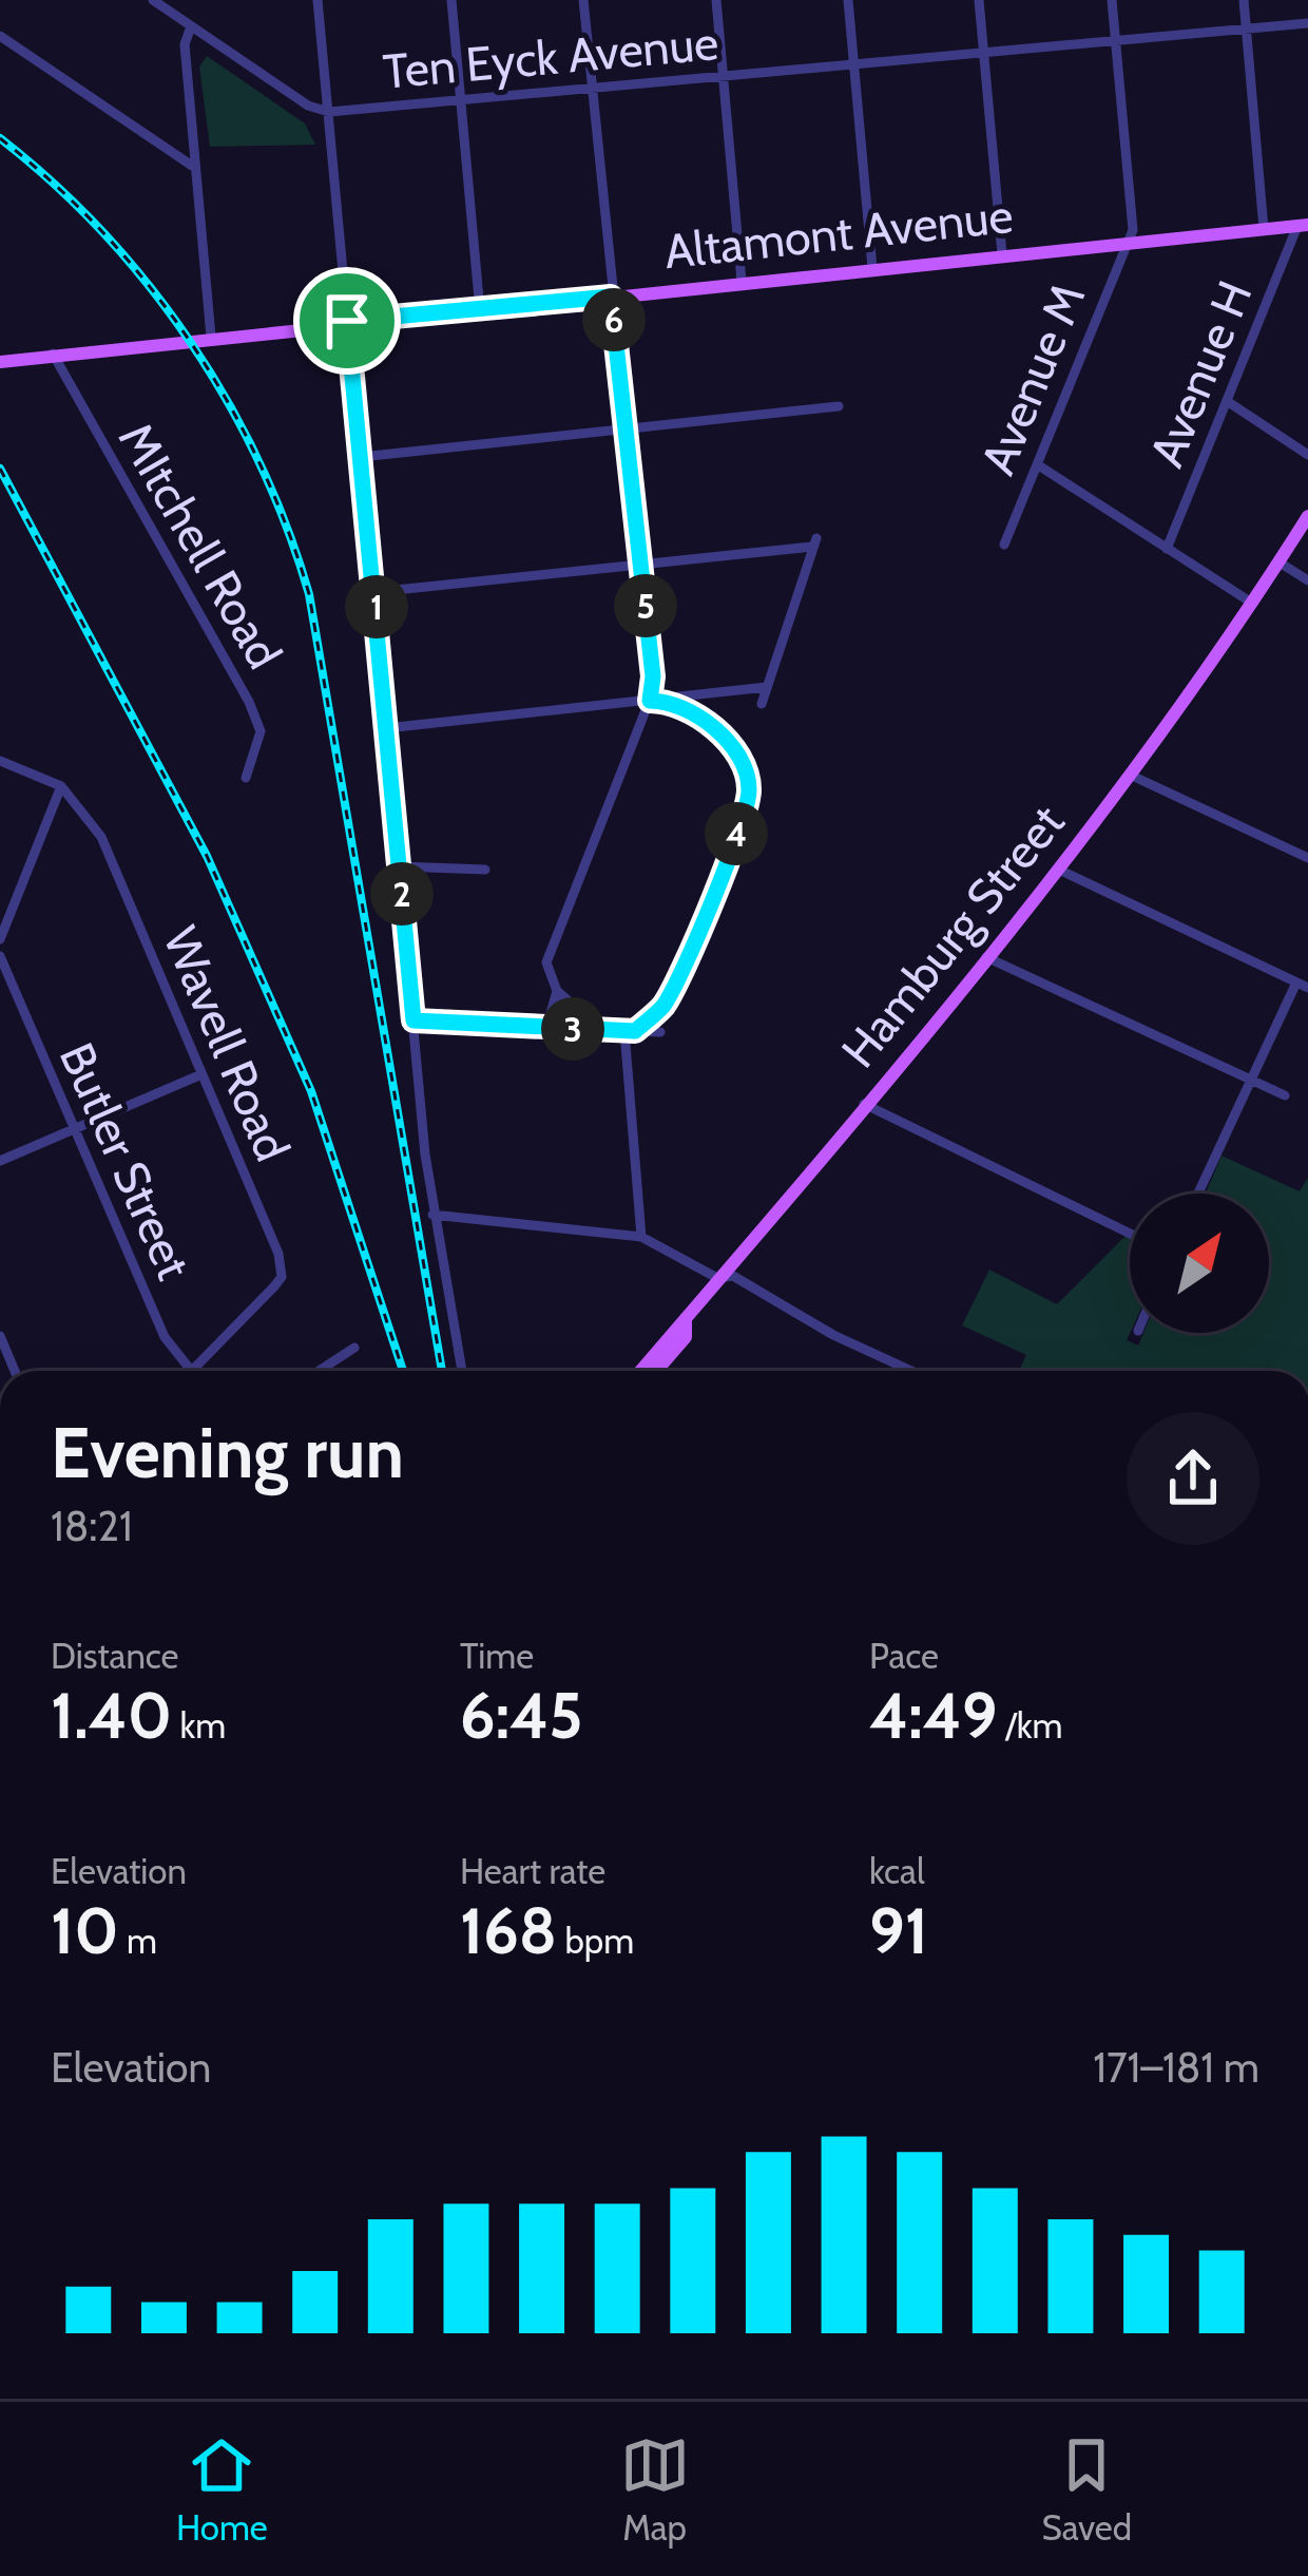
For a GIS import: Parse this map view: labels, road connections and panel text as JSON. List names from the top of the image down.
{
  "streets": {
    "main road": ["Altamont Avenue", "Hamburg Street"],
    "street": [
      "Ten Eyck Avenue",
      "Avenue H",
      "Avenue M",
      "MItchell Road",
      "Wavell Road",
      "Butler Street"
    ]
  },
  "crossings": [
    ["Altamont Avenue", "Avenue H"],
    ["Altamont Avenue", "Avenue M"],
    ["Altamont Avenue", "MItchell Road"]
  ],
  "north": "top right",
  "page": {
    "pins": [
      "6",
      "5",
      "1",
      "4",
      "2",
      "3"
    ],
    "heading": ["Evening run", "18:21"],
    "stats": [
      ["Distance", "1.40 km"],
      ["Time", "6:45"],
      ["Pace", "4:49 /km"],
      ["Elevation", "10 m"],
      ["Heart rate", "168 bpm"],
      ["kcal", "91"]
    ],
    "chart": ["Elevation", "171–181 m"],
    "tabs": ["Home", "Map", "Saved"]
  }
}
